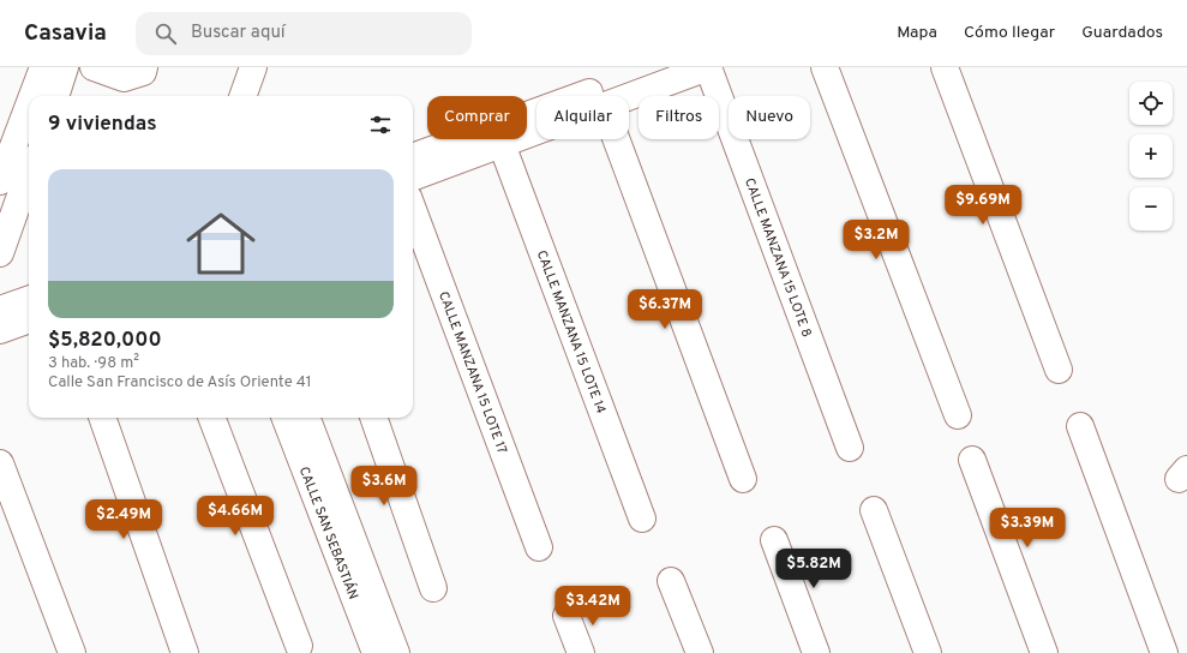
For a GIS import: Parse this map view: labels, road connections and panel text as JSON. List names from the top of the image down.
{
  "streets": {
    "street": [
      "CALLE MANZANA 15 LOTE 8",
      "CALLE MANZANA 15 LOTE 14",
      "CALLE MANZANA 15 LOTE 17",
      "CALLE SAN SEBASTIÁN"
    ]
  },
  "page": {
    "header": "Casavia",
    "search": "Buscar aquí",
    "nav": ["Mapa", "Cómo llegar", "Guardados"],
    "map_buttons": ["+", "−"],
    "chip": [
      "Comprar",
      "Alquilar",
      "Filtros",
      "Nuevo"
    ],
    "heading": "9 viviendas",
    "list": [
      {
        "name": "$5,820,000",
        "note": "3 hab. · 98 m² · Calle San Francisco de Asís Oriente 41"
      }
    ],
    "price": [
      "$9.69M",
      "$3.2M",
      "$6.37M",
      "$3.6M",
      "$4.66M",
      "$2.49M",
      "$3.39M",
      "$5.82M",
      "$3.42M"
    ]
  }
}
